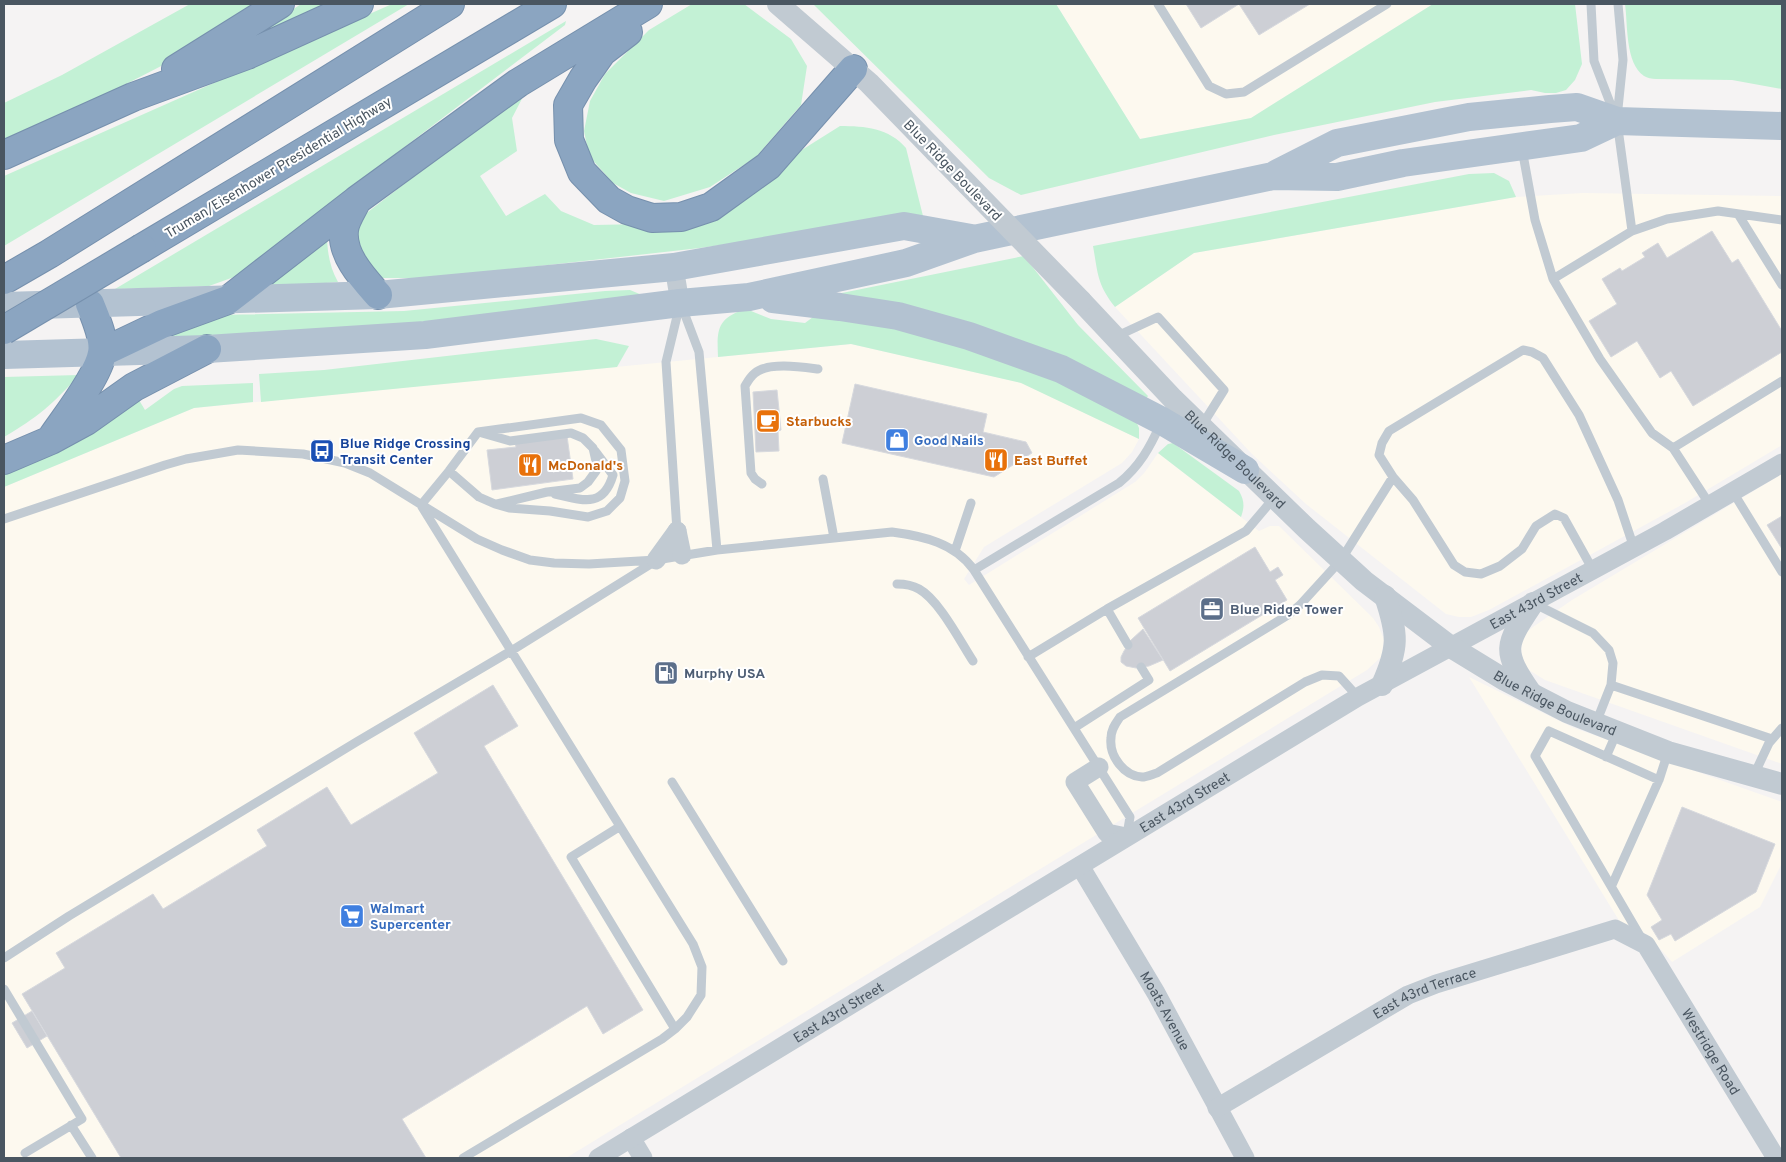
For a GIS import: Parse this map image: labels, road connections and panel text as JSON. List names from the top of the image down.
{
  "streets": {
    "highway": ["Truman/Eisenhower Presidential Highway"],
    "street": [
      "Blue Ridge Boulevard",
      "East 43rd Street",
      "East 43rd Terrace",
      "Moats Avenue",
      "Westridge Road"
    ]
  },
  "crossings": [
    ["Blue Ridge Boulevard", "East 43rd Street"],
    ["East 43rd Street", "Moats Avenue"],
    ["East 43rd Terrace", "Moats Avenue"],
    ["East 43rd Terrace", "Westridge Road"]
  ],
  "places": {
    "cafe": ["Starbucks"],
    "shop": ["Good Nails"],
    "bus stop": ["Blue Ridge Crossing Transit Center"],
    "restaurant": ["East Buffet", "McDonald's"],
    "office": ["Blue Ridge Tower"],
    "fuel station": ["Murphy USA"],
    "supermarket": ["Walmart Supercenter"]
  }
}
